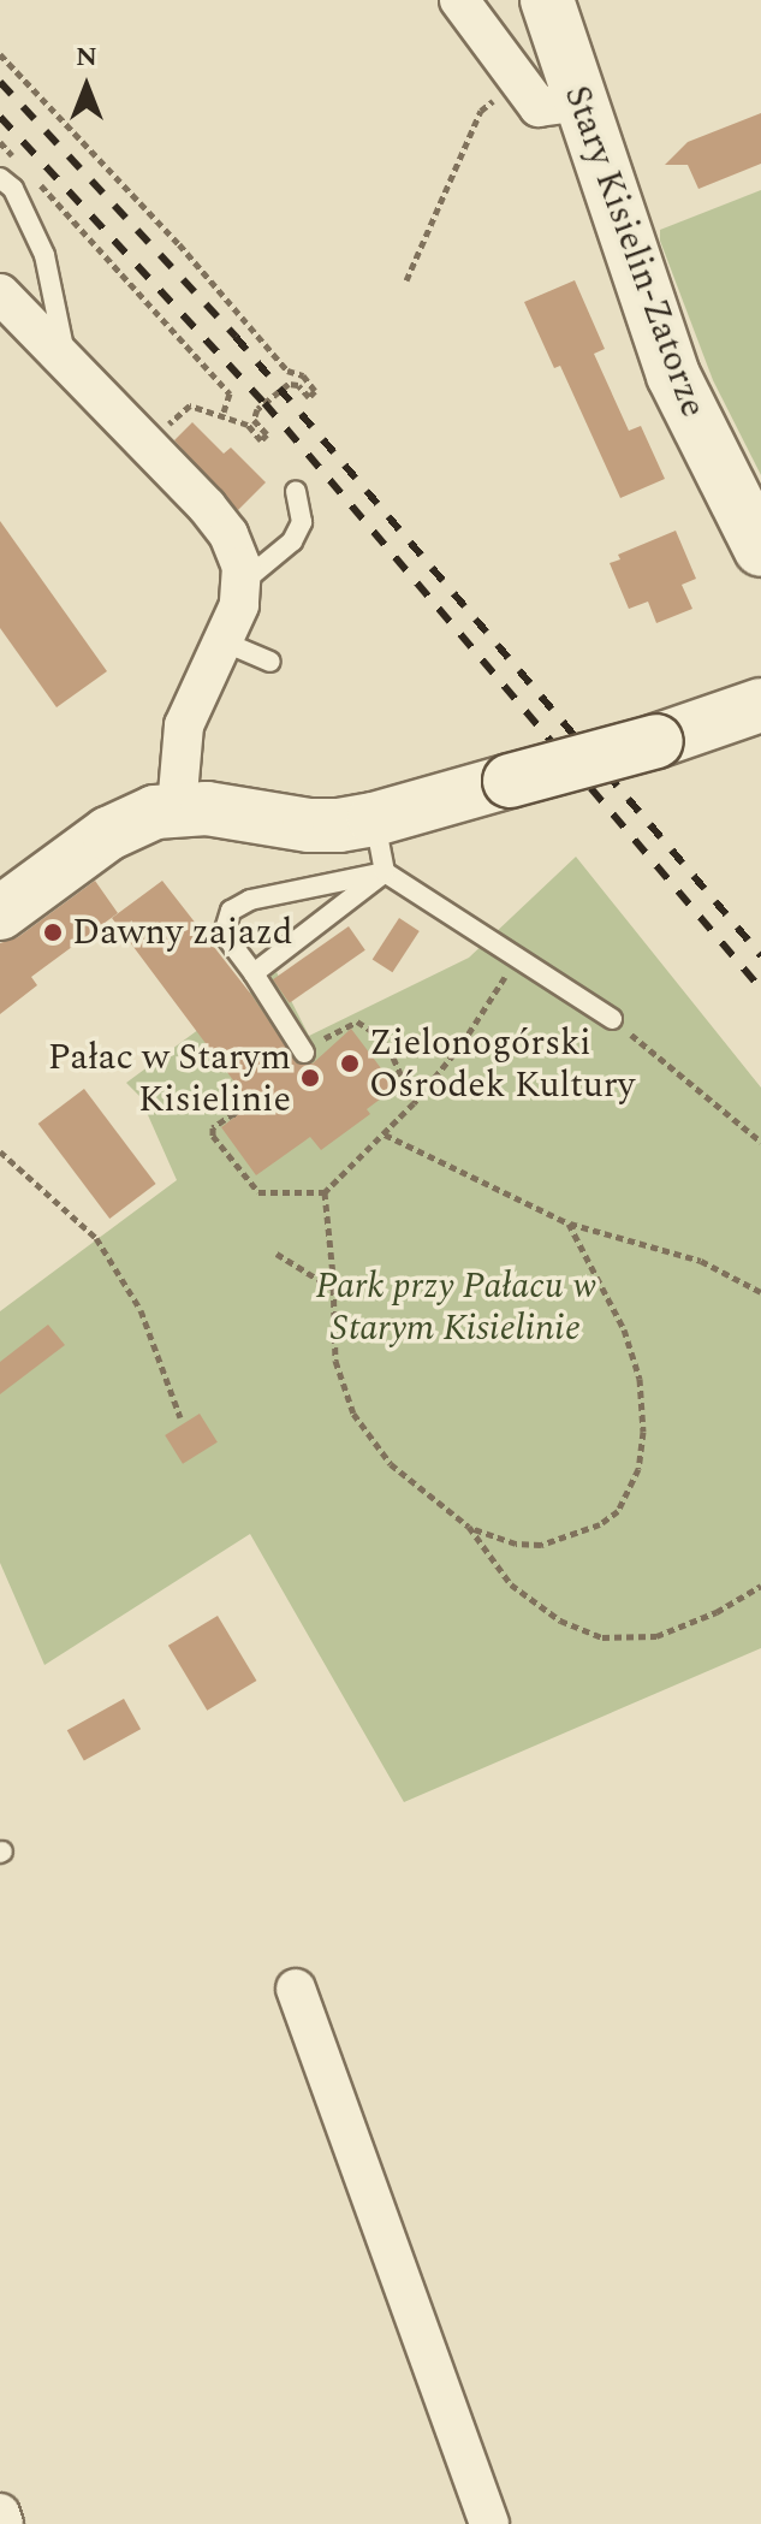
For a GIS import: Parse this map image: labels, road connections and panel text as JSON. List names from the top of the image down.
{
  "streets": {
    "street": ["Stary Kisielin-Zatorze"]
  },
  "parks": ["Park przy Pałacu w Starym Kisielinie"],
  "places": ["Dawny zajazd", "Zielonogórski Ośrodek Kultury", "Pałac w Starym Kisielinie"],
  "north": "top"
}
